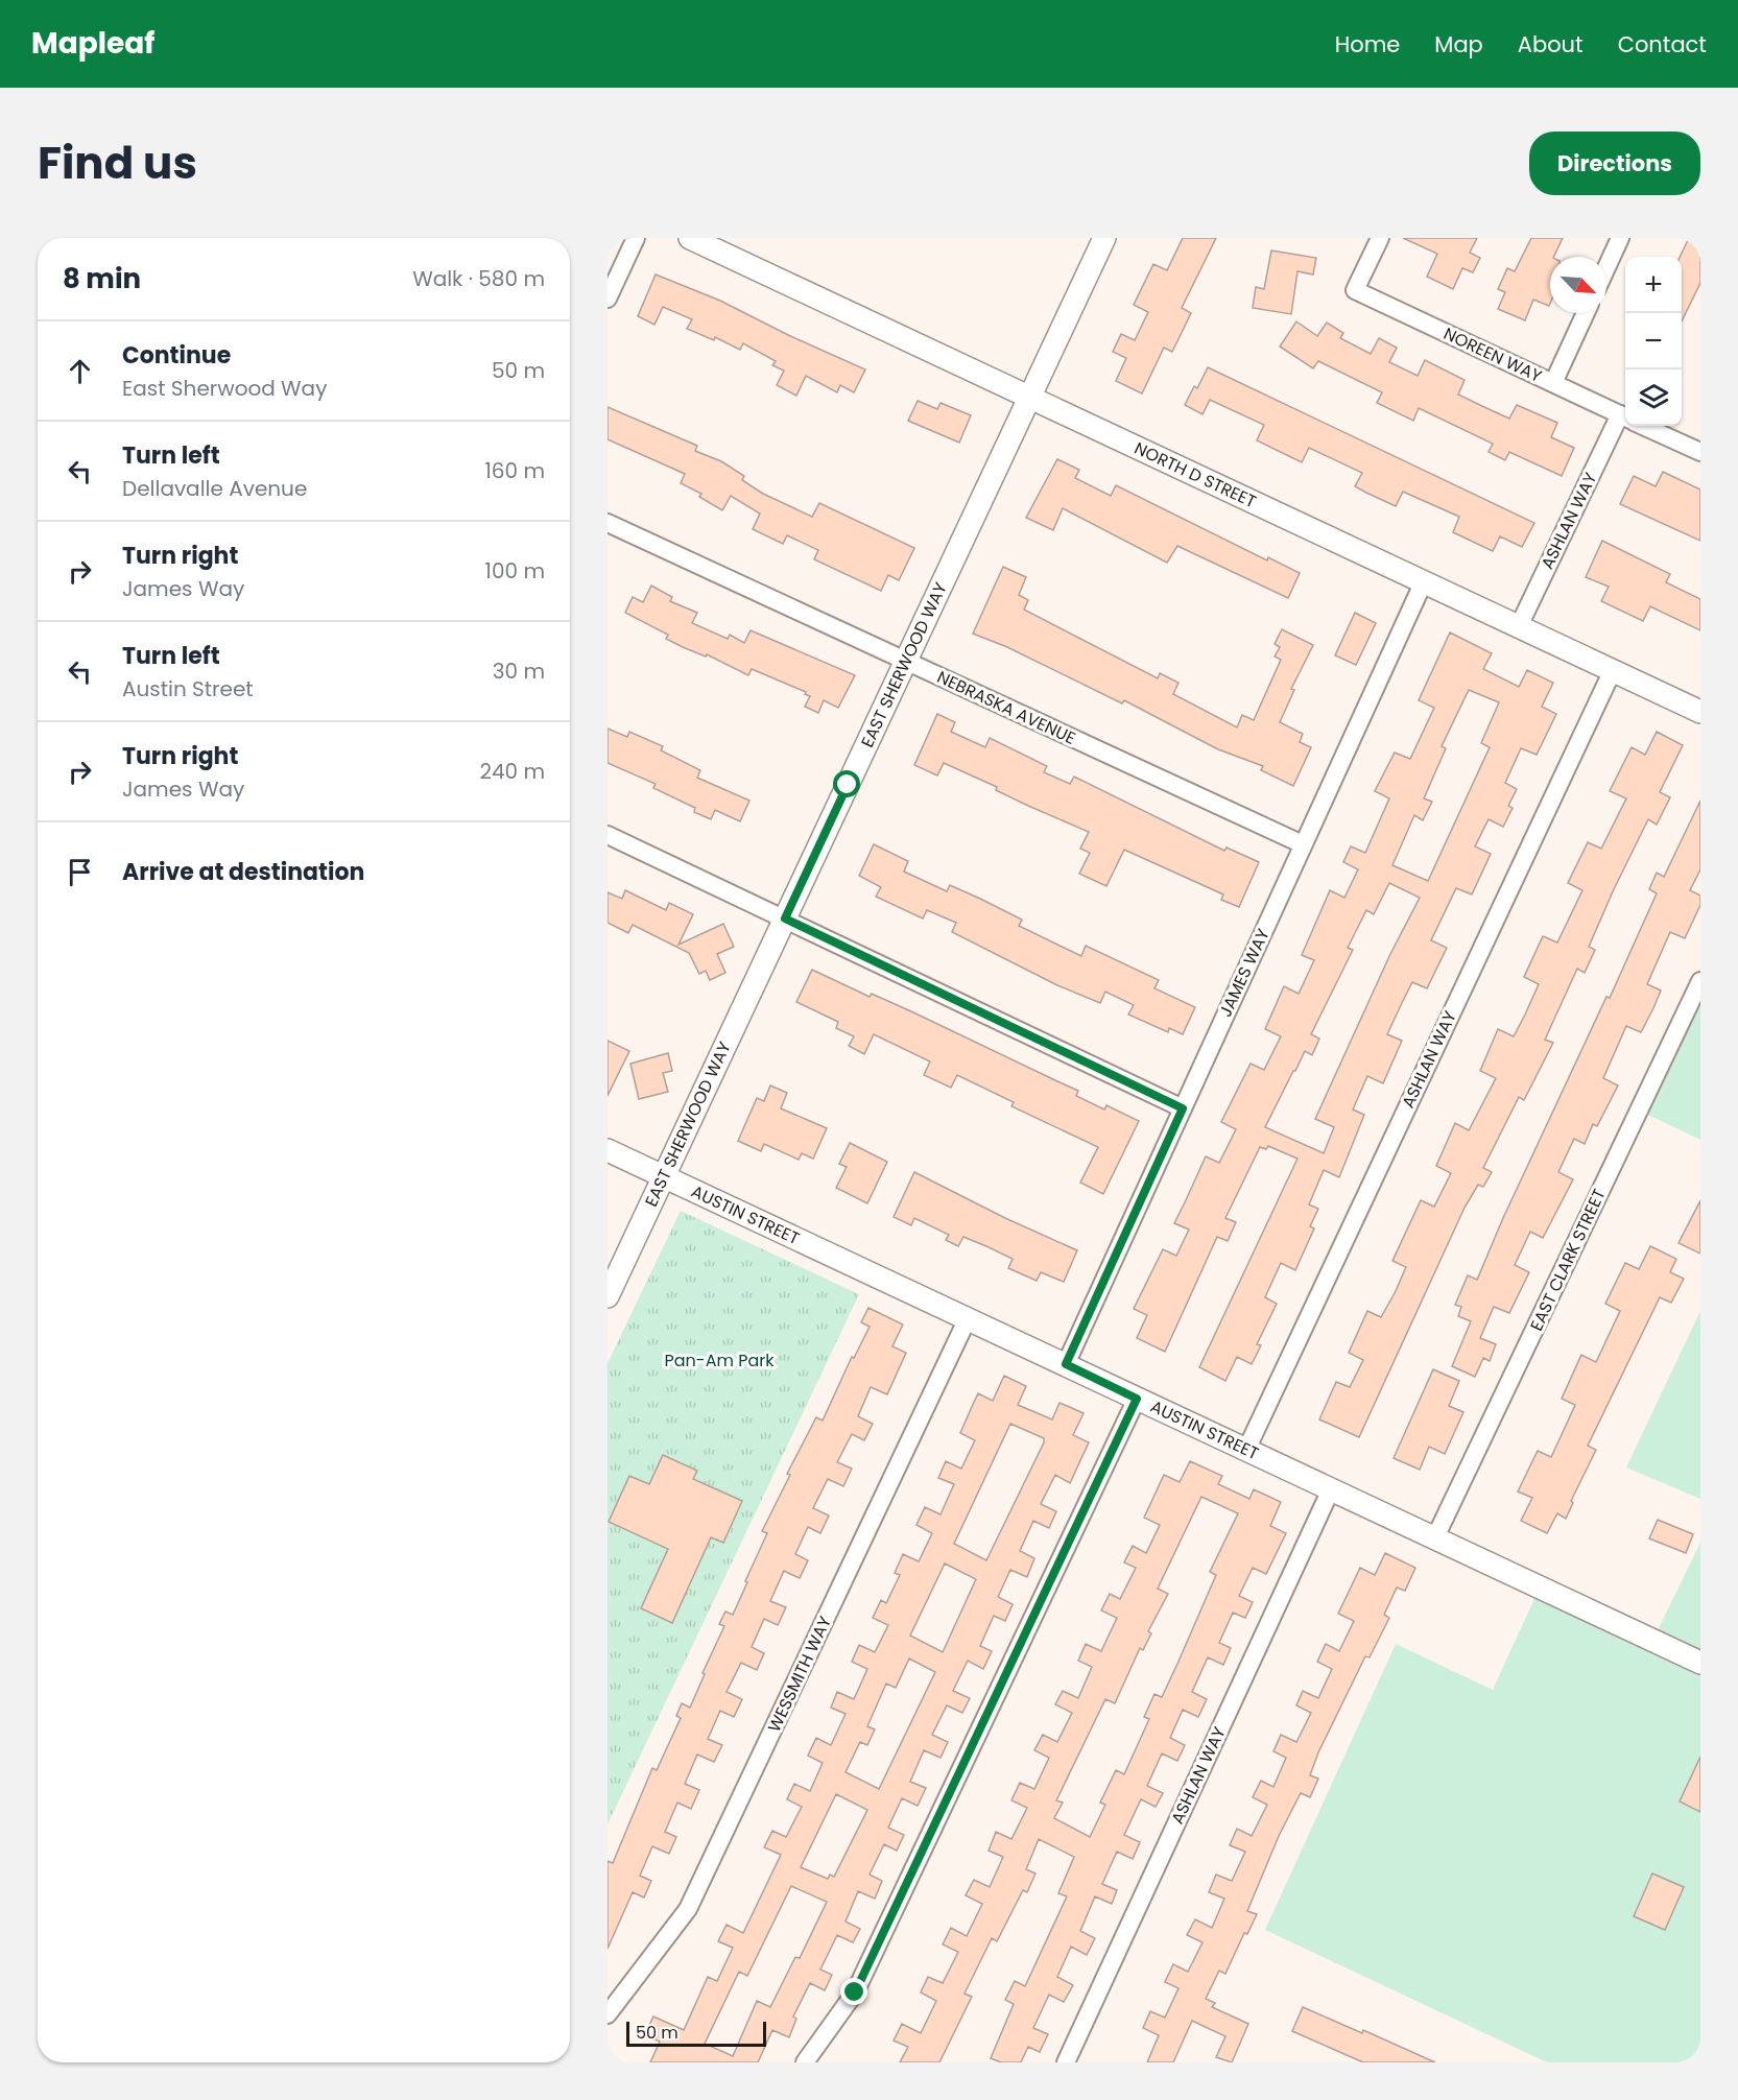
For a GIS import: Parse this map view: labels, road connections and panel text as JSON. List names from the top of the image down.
{
  "streets": {
    "street": [
      "NOREEN WAY",
      "NORTH D STREET",
      "ASHLAN WAY",
      "EAST SHERWOOD WAY",
      "NEBRASKA AVENUE",
      "JAMES WAY",
      "AUSTIN STREET",
      "EAST CLARK STREET",
      "WESSMITH WAY"
    ]
  },
  "crossings": [
    ["NORTH D STREET", "ASHLAN WAY"],
    ["NORTH D STREET", "EAST SHERWOOD WAY"],
    ["NORTH D STREET", "JAMES WAY"],
    ["ASHLAN WAY", "AUSTIN STREET"],
    ["EAST SHERWOOD WAY", "NEBRASKA AVENUE"],
    ["EAST SHERWOOD WAY", "AUSTIN STREET"],
    ["NEBRASKA AVENUE", "JAMES WAY"],
    ["JAMES WAY", "AUSTIN STREET"],
    ["AUSTIN STREET", "EAST CLARK STREET"],
    ["AUSTIN STREET", "WESSMITH WAY"]
  ],
  "parks": ["Pan-Am Park"],
  "scale_bar": "50 m",
  "north": "bottom right",
  "page": {
    "header": "Mapleaf",
    "nav": [
      "Home",
      "Map",
      "About",
      "Contact"
    ],
    "title": "Find us",
    "buttons": "Directions",
    "heading": ["8 min", "Walk · 580 m"],
    "map_buttons": ["+", "−"],
    "list": [
      ["Continue", "East Sherwood Way", "50 m"],
      ["Turn left", "Dellavalle Avenue", "160 m"],
      ["Turn right", "James Way", "100 m"],
      ["Turn left", "Austin Street", "30 m"],
      ["Turn right", "James Way", "240 m"],
      "Arrive at destination"
    ],
    "scale": "50 m"
  }
}
